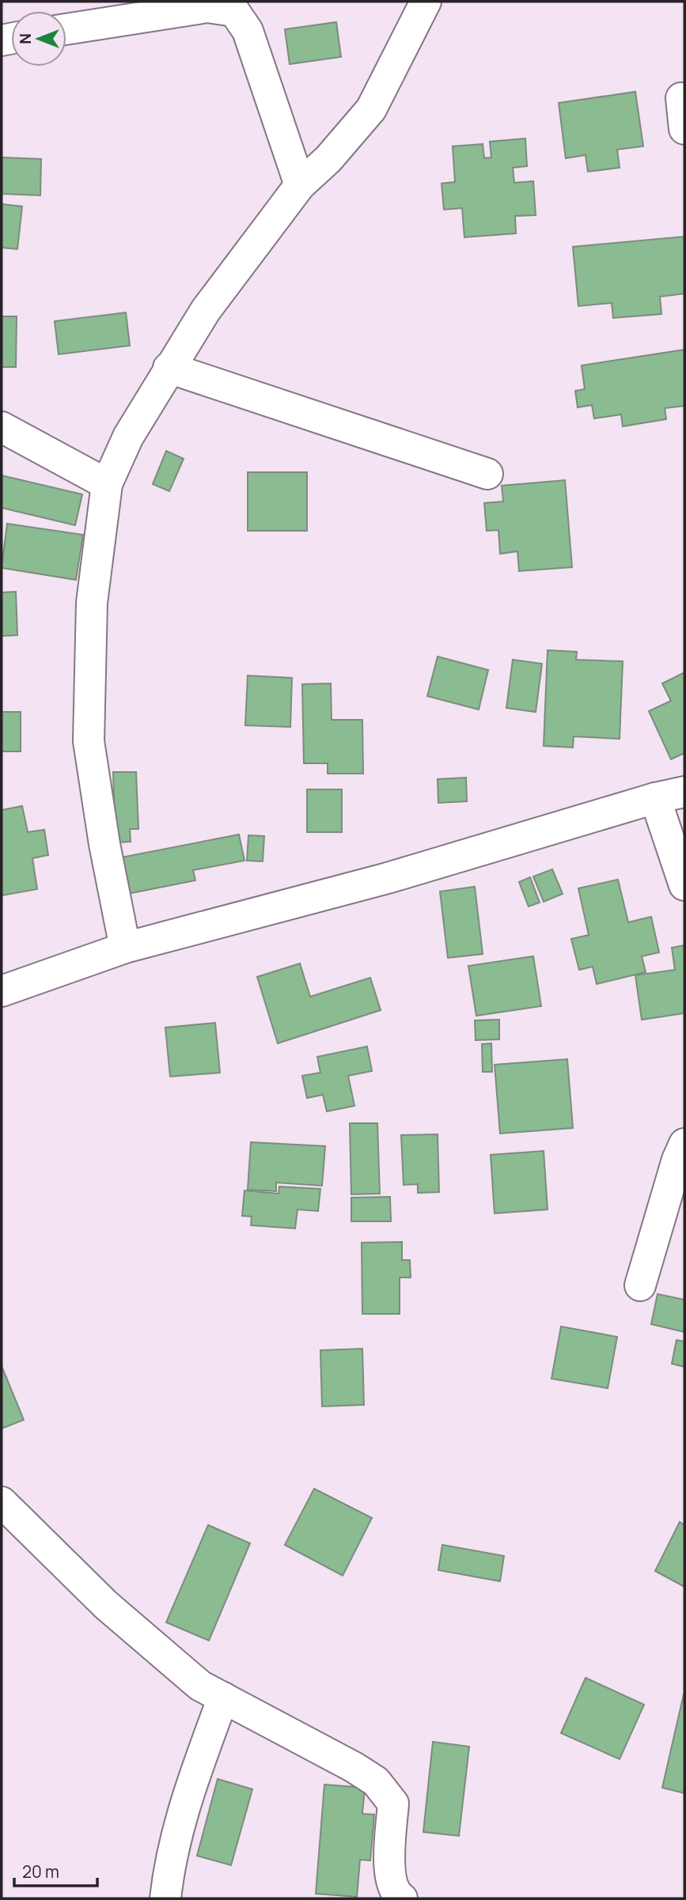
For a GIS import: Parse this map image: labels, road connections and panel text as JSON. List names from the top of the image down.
{
  "scale_bar": "20 m",
  "north": "left"
}
